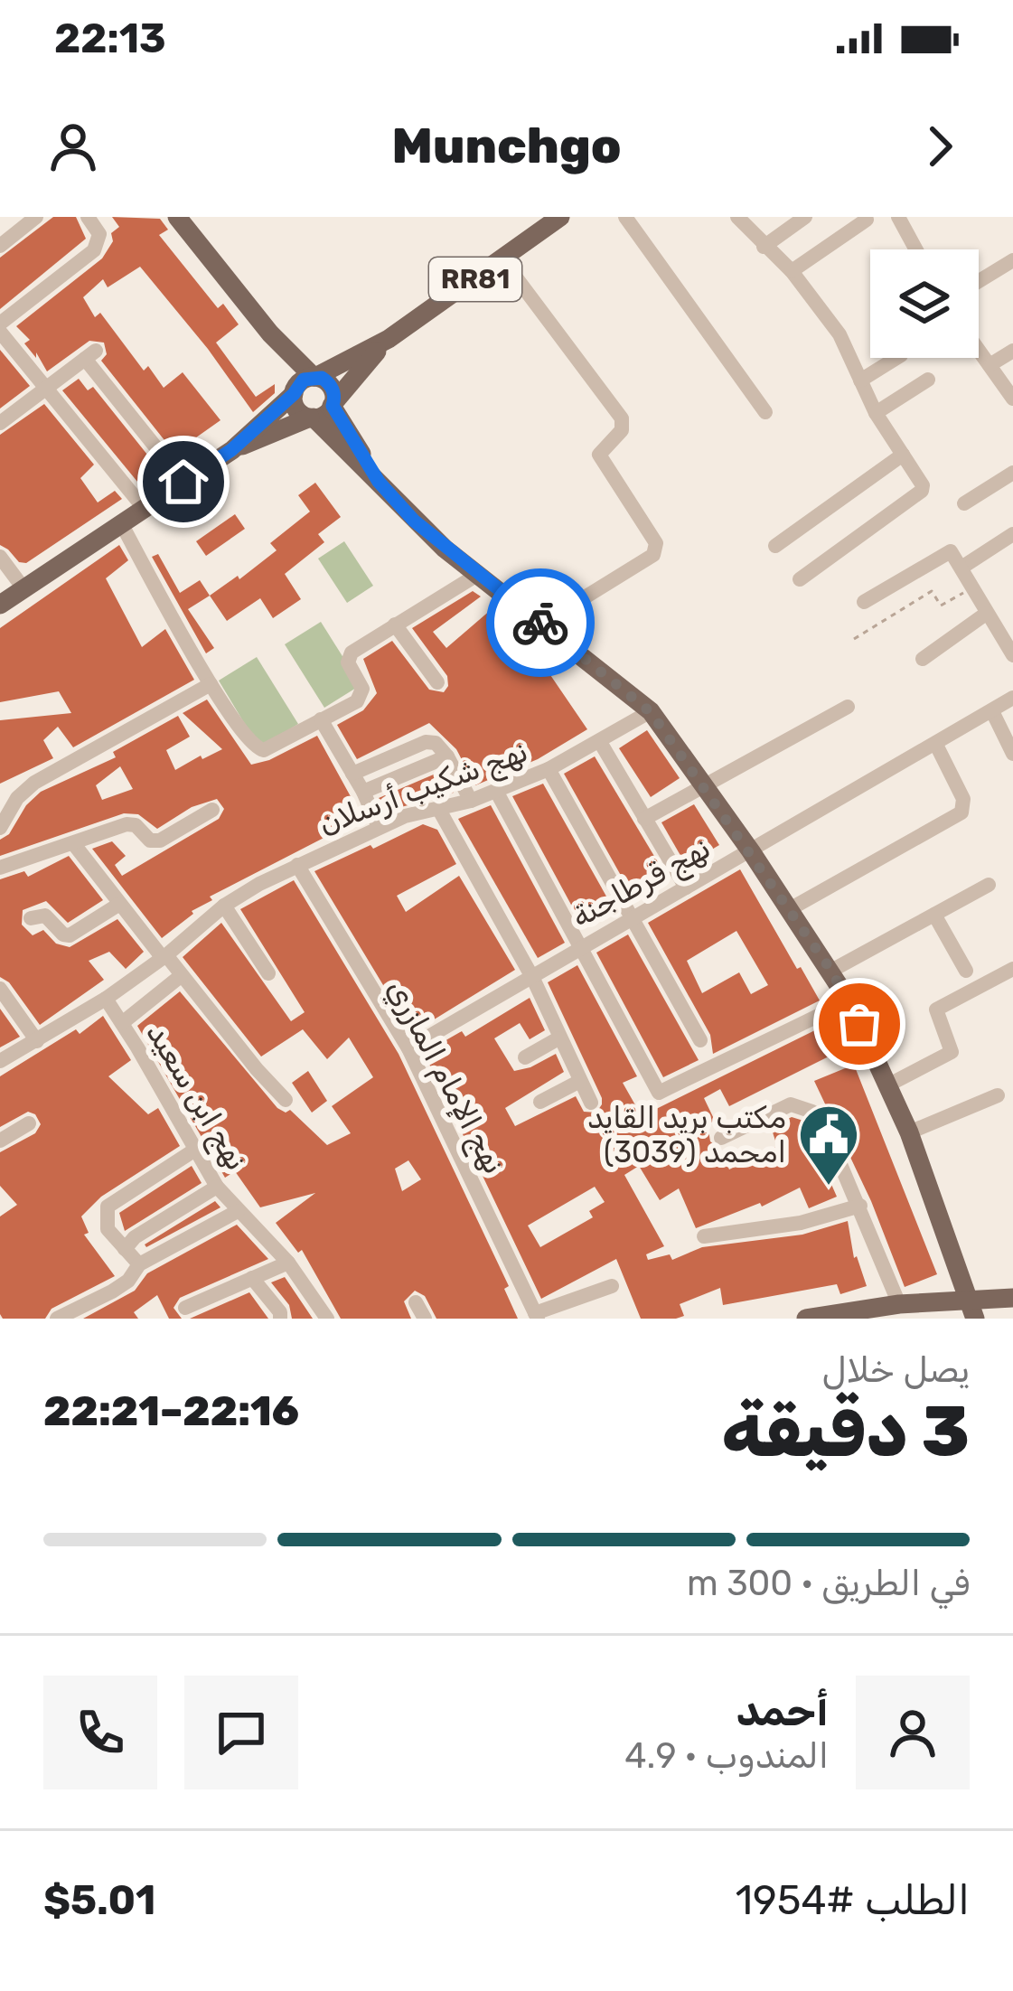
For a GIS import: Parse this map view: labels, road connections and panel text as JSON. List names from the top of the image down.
{
  "streets": {
    "main road": ["RR81"],
    "street": [
      "نهج شكيب أرسلان",
      "نهج قرطاجنة",
      "نهج الإمام المازري",
      "نهج ابن سعيد"
    ]
  },
  "crossings": [
    ["نهج شكيب أرسلان", "نهج الإمام المازري"],
    ["نهج شكيب أرسلان", "نهج ابن سعيد"],
    ["نهج قرطاجنة", "نهج الإمام المازري"]
  ],
  "places": {
    "public building": ["مكتب بريد القايد امحمد (3039)"]
  },
  "page": {
    "status": "22:13",
    "header": "Munchgo",
    "heading": ["3 دقيقة", "يصل خلال", "22:16–22:21"],
    "panel": [
      "أحمد",
      "المندوب · 4.9",
      "الطلب #1954",
      "$5.01"
    ],
    "bar": "في الطريق · 300 m"
  }
}
